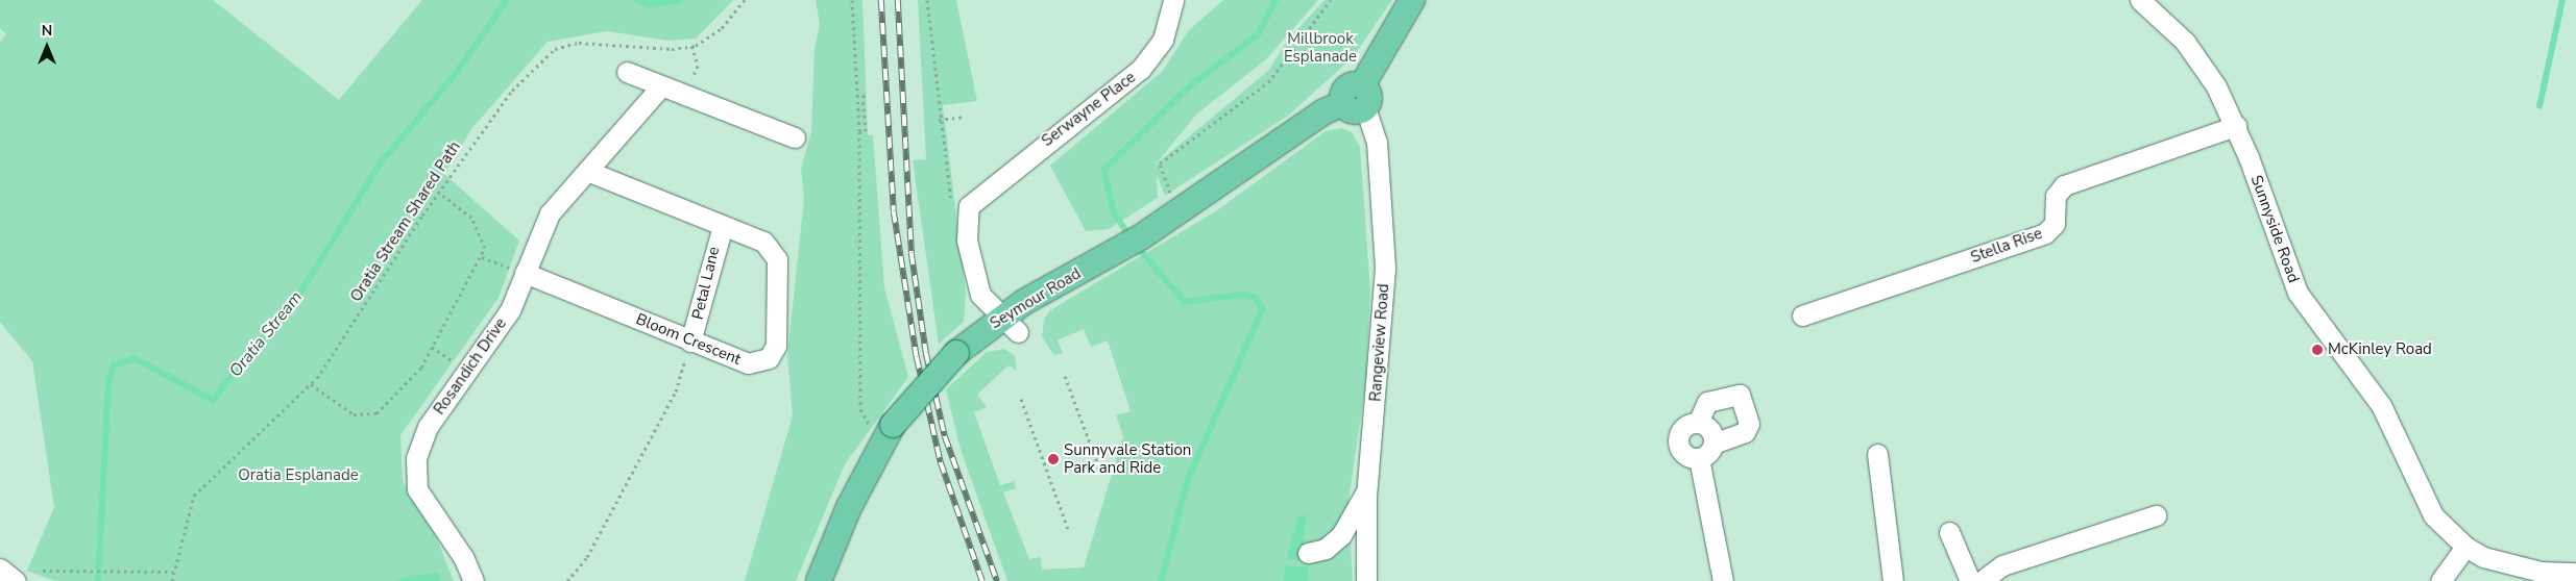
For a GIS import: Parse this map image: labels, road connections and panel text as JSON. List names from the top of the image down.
{
  "streets": {
    "main road": ["Seymour Road"],
    "street": [
      "Serwayne Place",
      "Sunnyside Road",
      "Stella Rise",
      "Petal Lane",
      "Bloom Crescent",
      "Rangeview Road",
      "Rosandich Drive"
    ],
    "path": ["Oratia Stream Shared Path"]
  },
  "crossings": [
    ["Serwayne Place", "Seymour Road"],
    ["Sunnyside Road", "Stella Rise"],
    ["Petal Lane", "Bloom Crescent"],
    ["Seymour Road", "Rangeview Road"],
    ["Bloom Crescent", "Rosandich Drive"]
  ],
  "water": ["Oratia Stream"],
  "parks": ["Millbrook Esplanade", "Oratia Esplanade"],
  "places": ["McKinley Road", "Sunnyvale Station Park and Ride"],
  "north": "top"
}
